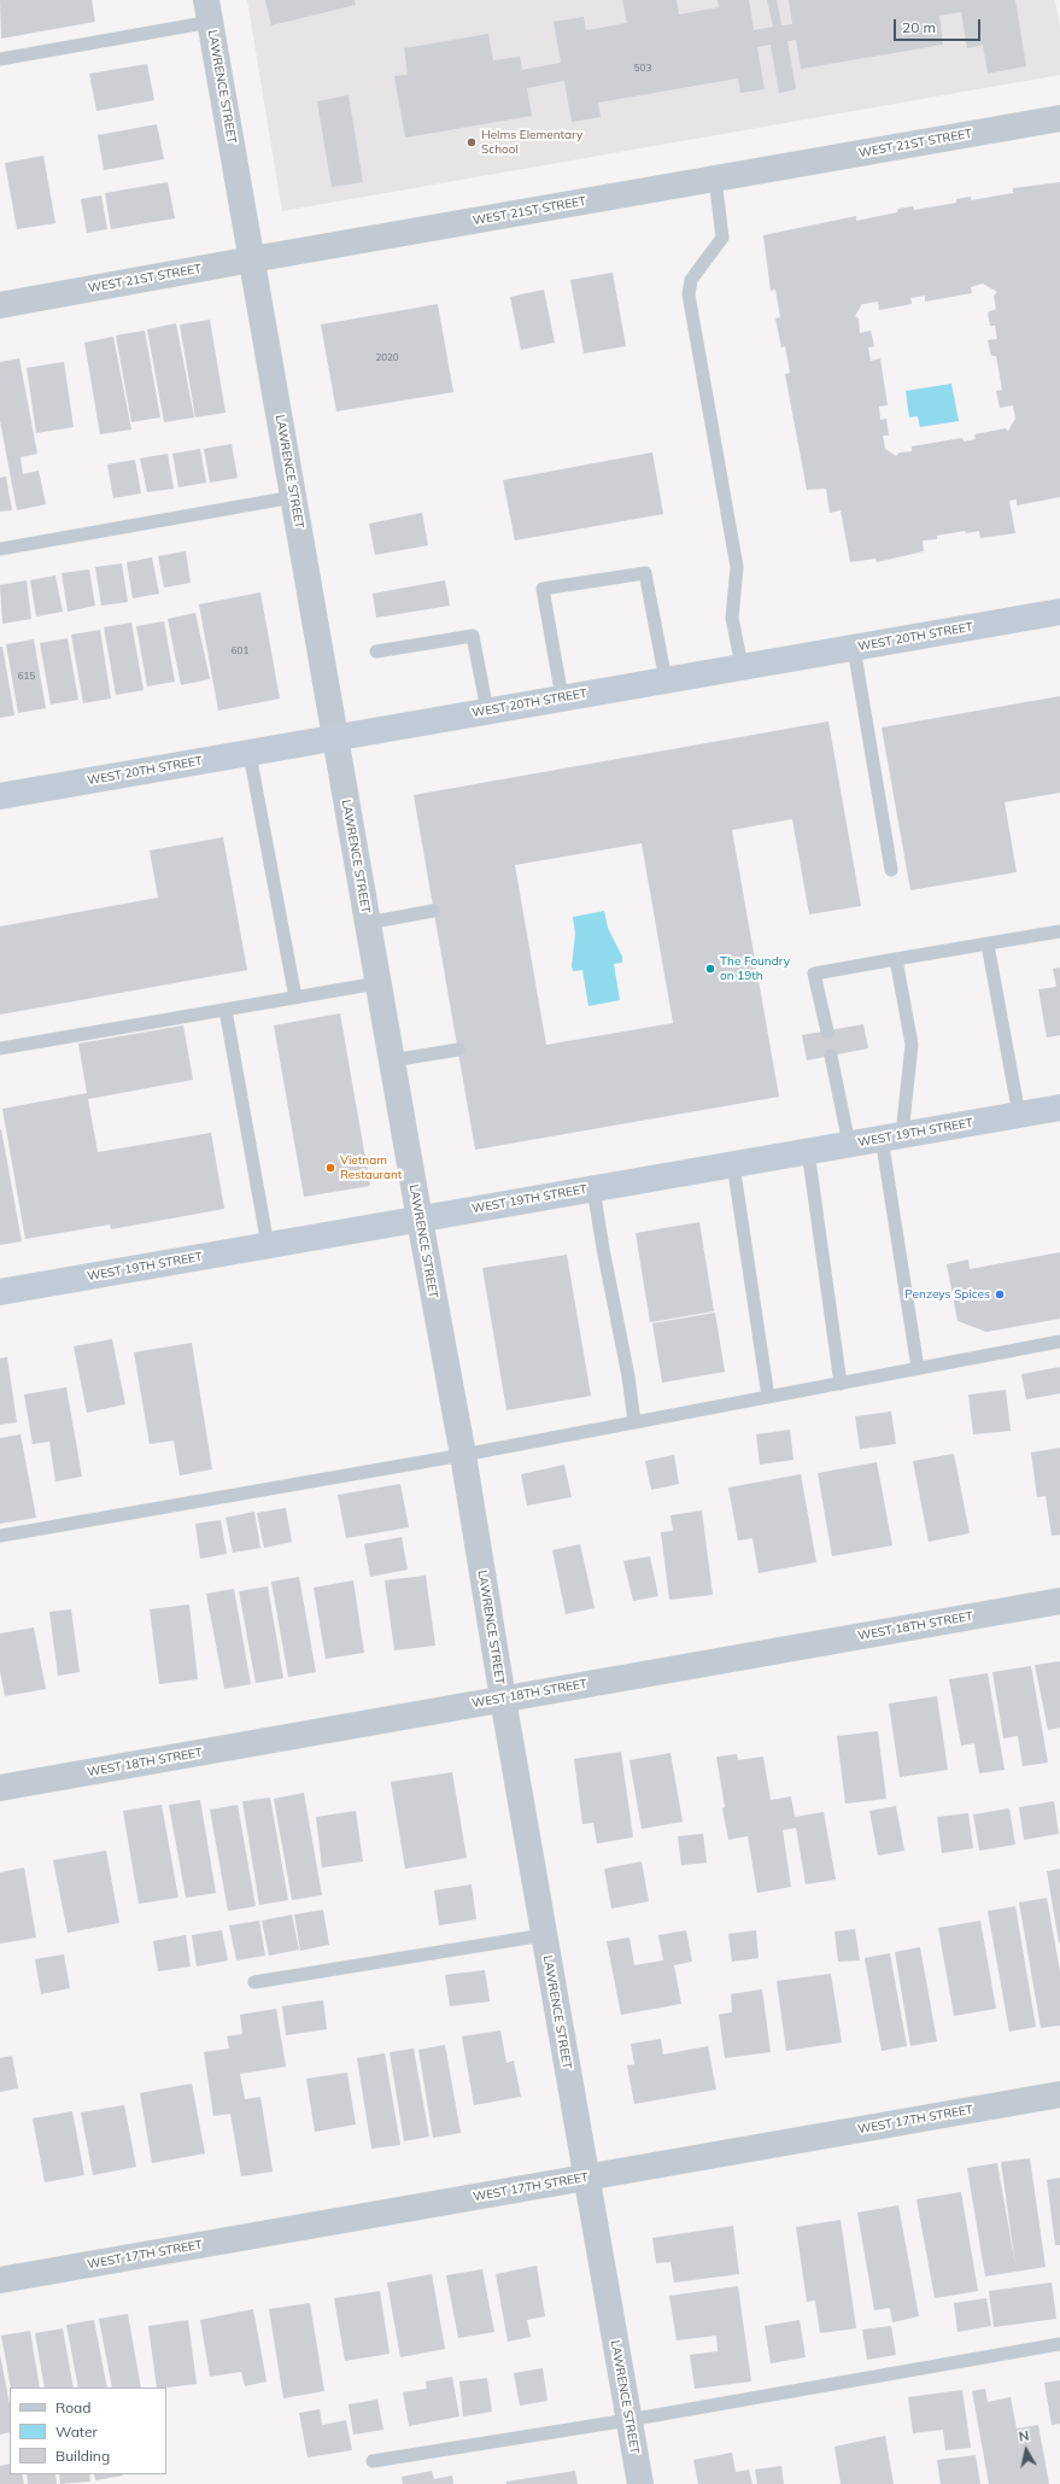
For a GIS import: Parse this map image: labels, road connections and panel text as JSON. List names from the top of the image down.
{
  "streets": {
    "main road": ["WEST 20TH STREET", "WEST 19TH STREET"],
    "street": [
      "LAWRENCE STREET",
      "WEST 21ST STREET",
      "WEST 18TH STREET",
      "WEST 17TH STREET"
    ]
  },
  "crossings": [
    ["LAWRENCE STREET", "WEST 21ST STREET"],
    ["LAWRENCE STREET", "WEST 20TH STREET"],
    ["LAWRENCE STREET", "WEST 19TH STREET"],
    ["LAWRENCE STREET", "WEST 18TH STREET"],
    ["LAWRENCE STREET", "WEST 17TH STREET"]
  ],
  "places": [
    "Helms Elementary School",
    "The Foundry on 19th",
    "Vietnam Restaurant",
    "Penzeys Spices"
  ],
  "house_numbers": [
    "503",
    "2020",
    "601",
    "615"
  ],
  "legend": ["Road", "Water", "Building"],
  "scale_bar": "20 m",
  "north": "top"
}
